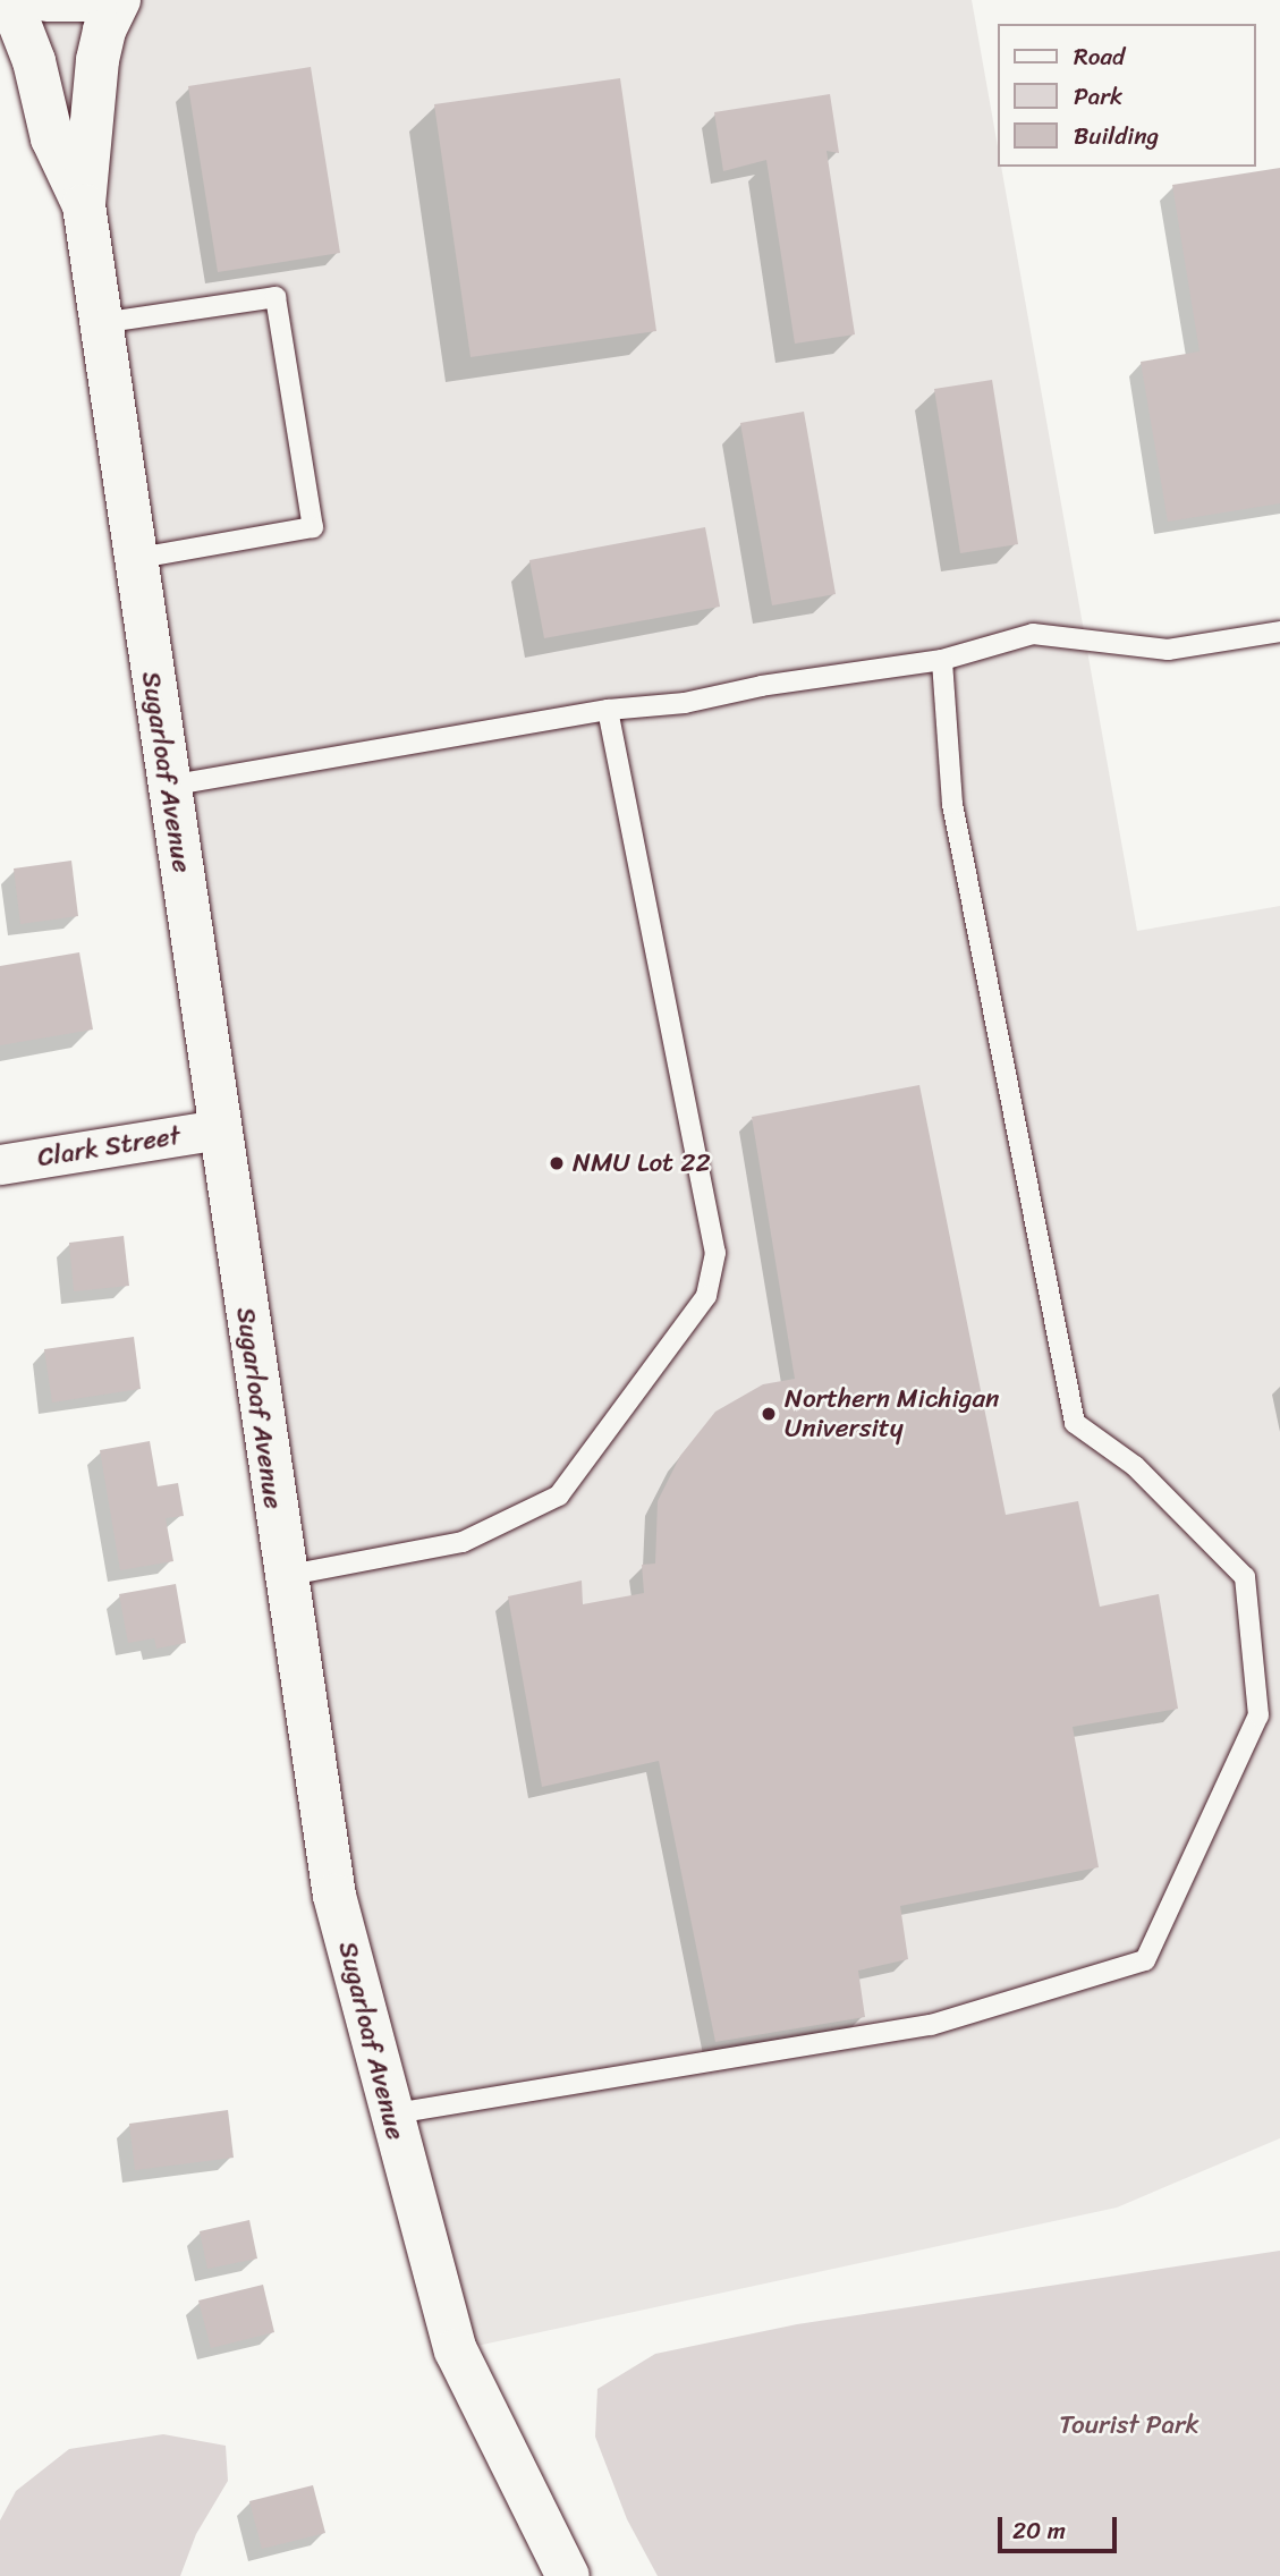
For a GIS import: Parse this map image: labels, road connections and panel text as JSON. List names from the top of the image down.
{
  "streets": {
    "main road": ["Sugarloaf Avenue"],
    "street": ["Clark Street"]
  },
  "crossings": [
    ["Sugarloaf Avenue", "Clark Street"]
  ],
  "parks": ["Tourist Park"],
  "places": ["NMU Lot 22", "Northern Michigan University"],
  "legend": ["Road", "Park", "Building"],
  "scale_bar": "20 m"
}
